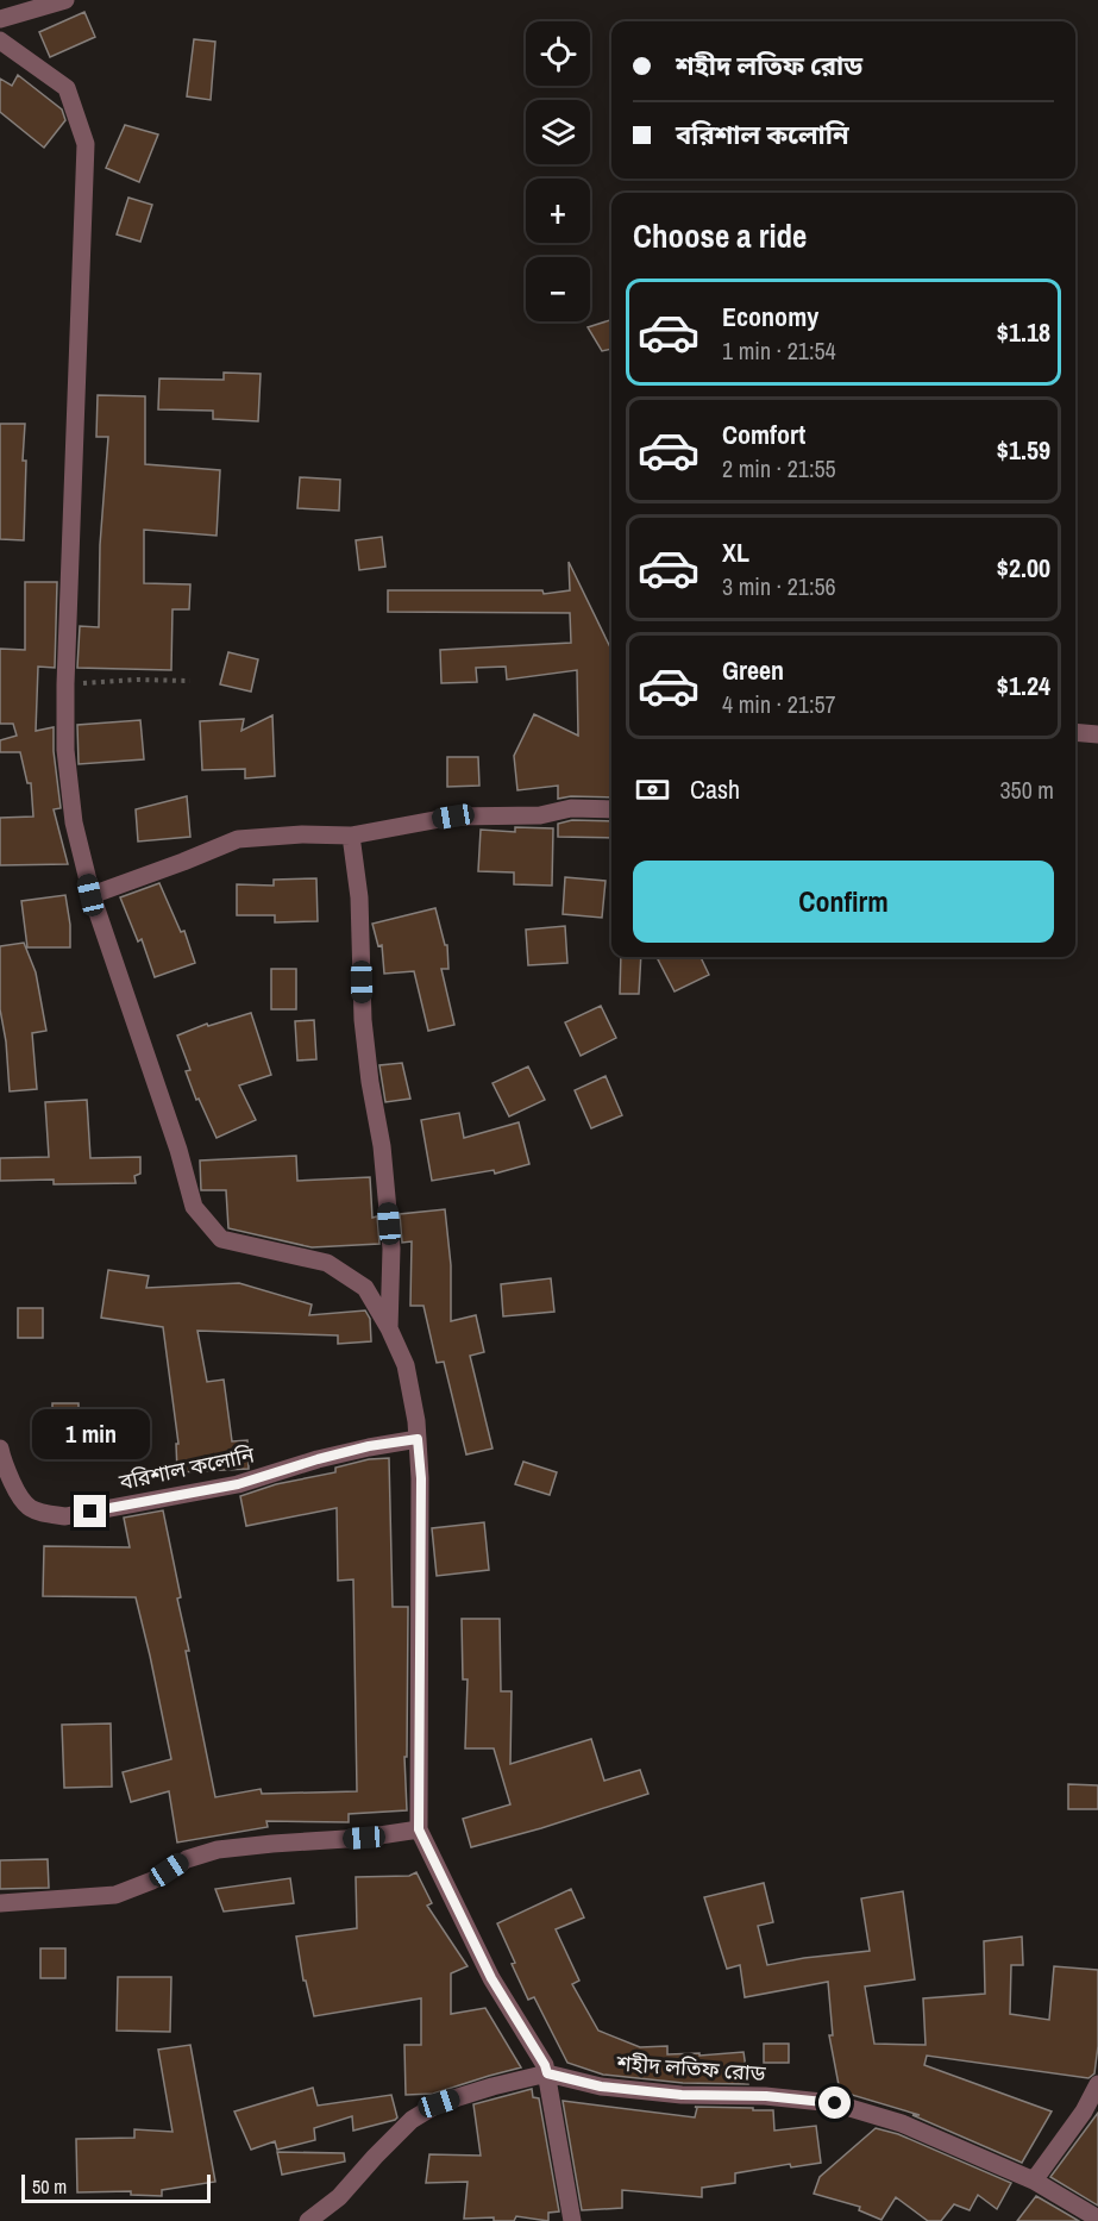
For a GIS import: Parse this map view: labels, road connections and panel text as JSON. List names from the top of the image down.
{
  "streets": {
    "street": ["বরিশাল কলোনি", "শহীদ লতিফ রোড"]
  },
  "scale_bar": "50 m",
  "page": {
    "map_buttons": ["+", "−"],
    "banner": ["শহীদ লতিফ রোড", "বরিশাল কলোনি"],
    "heading": "Choose a ride",
    "list": [
      {
        "name": "Economy",
        "note": "1 min · 21:54",
        "value": "$1.18"
      },
      {
        "name": "Comfort",
        "note": "2 min · 21:55",
        "value": "$1.59"
      },
      {
        "name": "XL",
        "note": "3 min · 21:56",
        "value": "$2.00"
      },
      {
        "name": "Green",
        "note": "4 min · 21:57",
        "value": "$1.24"
      }
    ],
    "pay": ["Cash", "350 m"],
    "buttons": "Confirm",
    "bubble": "1 min",
    "scale": "50 m"
  }
}
